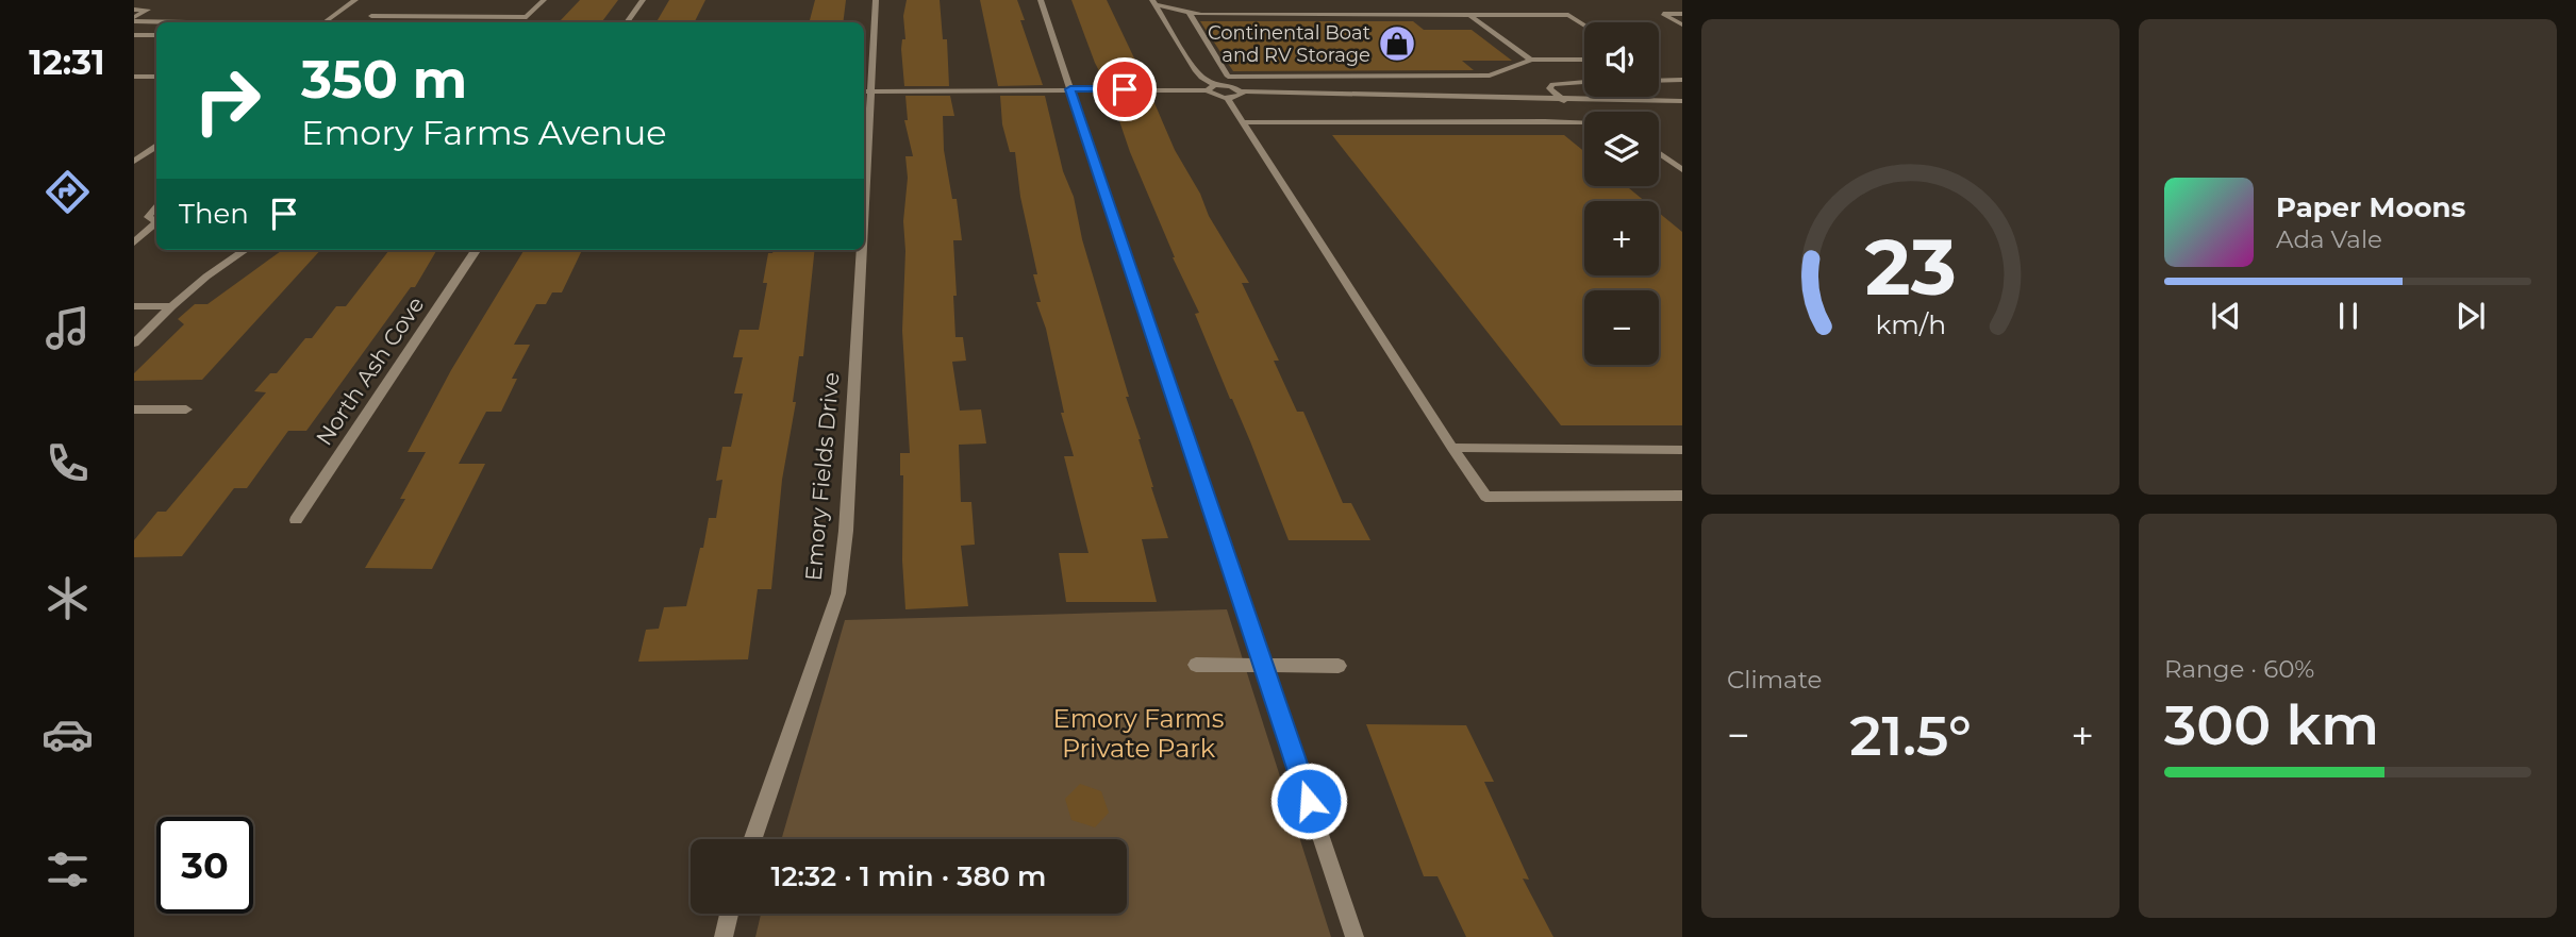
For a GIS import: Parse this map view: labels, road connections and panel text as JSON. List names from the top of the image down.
{
  "streets": {
    "street": ["North Ash Cove", "Emory Fields Drive"]
  },
  "parks": ["Emory Farms Private Park"],
  "places": {
    "shop": ["Continental Boat and RV Storage"]
  },
  "page": {
    "tabs": "12:31",
    "map_buttons": ["+", "−"],
    "turn": ["350 m", "Emory Farms Avenue"],
    "song": ["Paper Moons", "Ada Vale"],
    "then": "Then",
    "tile": [
      "Climate",
      ["Range · 60%", "300 km"]
    ],
    "heat": ["−", "21.5°", "+"],
    "limit": "30",
    "trip": "12:32 · 1 min · 380 m",
    "gauge": ["23", "km/h"]
  }
}
